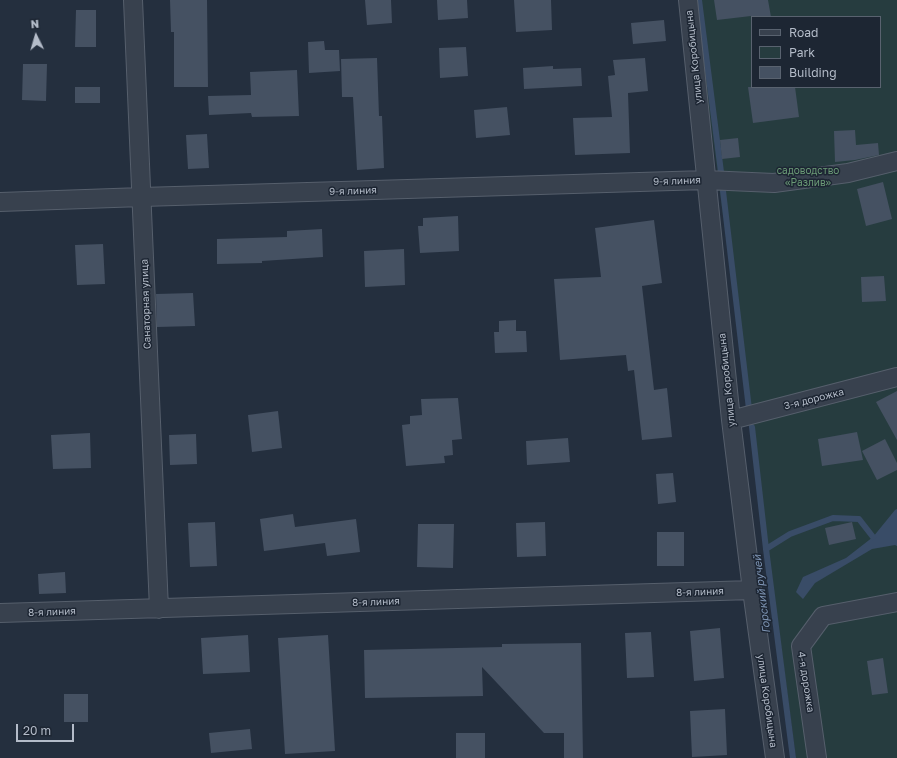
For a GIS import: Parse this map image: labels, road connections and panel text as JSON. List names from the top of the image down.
{
  "streets": {
    "street": [
      "улица Коробицына",
      "9-я линия",
      "Санаторная улица",
      "3-я дорожка",
      "8-я линия",
      "4-я дорожка"
    ]
  },
  "crossings": [
    ["улица Коробицына", "9-я линия"],
    ["улица Коробицына", "3-я дорожка"],
    ["улица Коробицына", "8-я линия"],
    ["9-я линия", "Санаторная улица"],
    ["Санаторная улица", "8-я линия"]
  ],
  "water": ["Горский ручей"],
  "parks": ["садоводство «Разлив»"],
  "legend": ["Road", "Park", "Building"],
  "scale_bar": "20 m",
  "north": "top"
}
